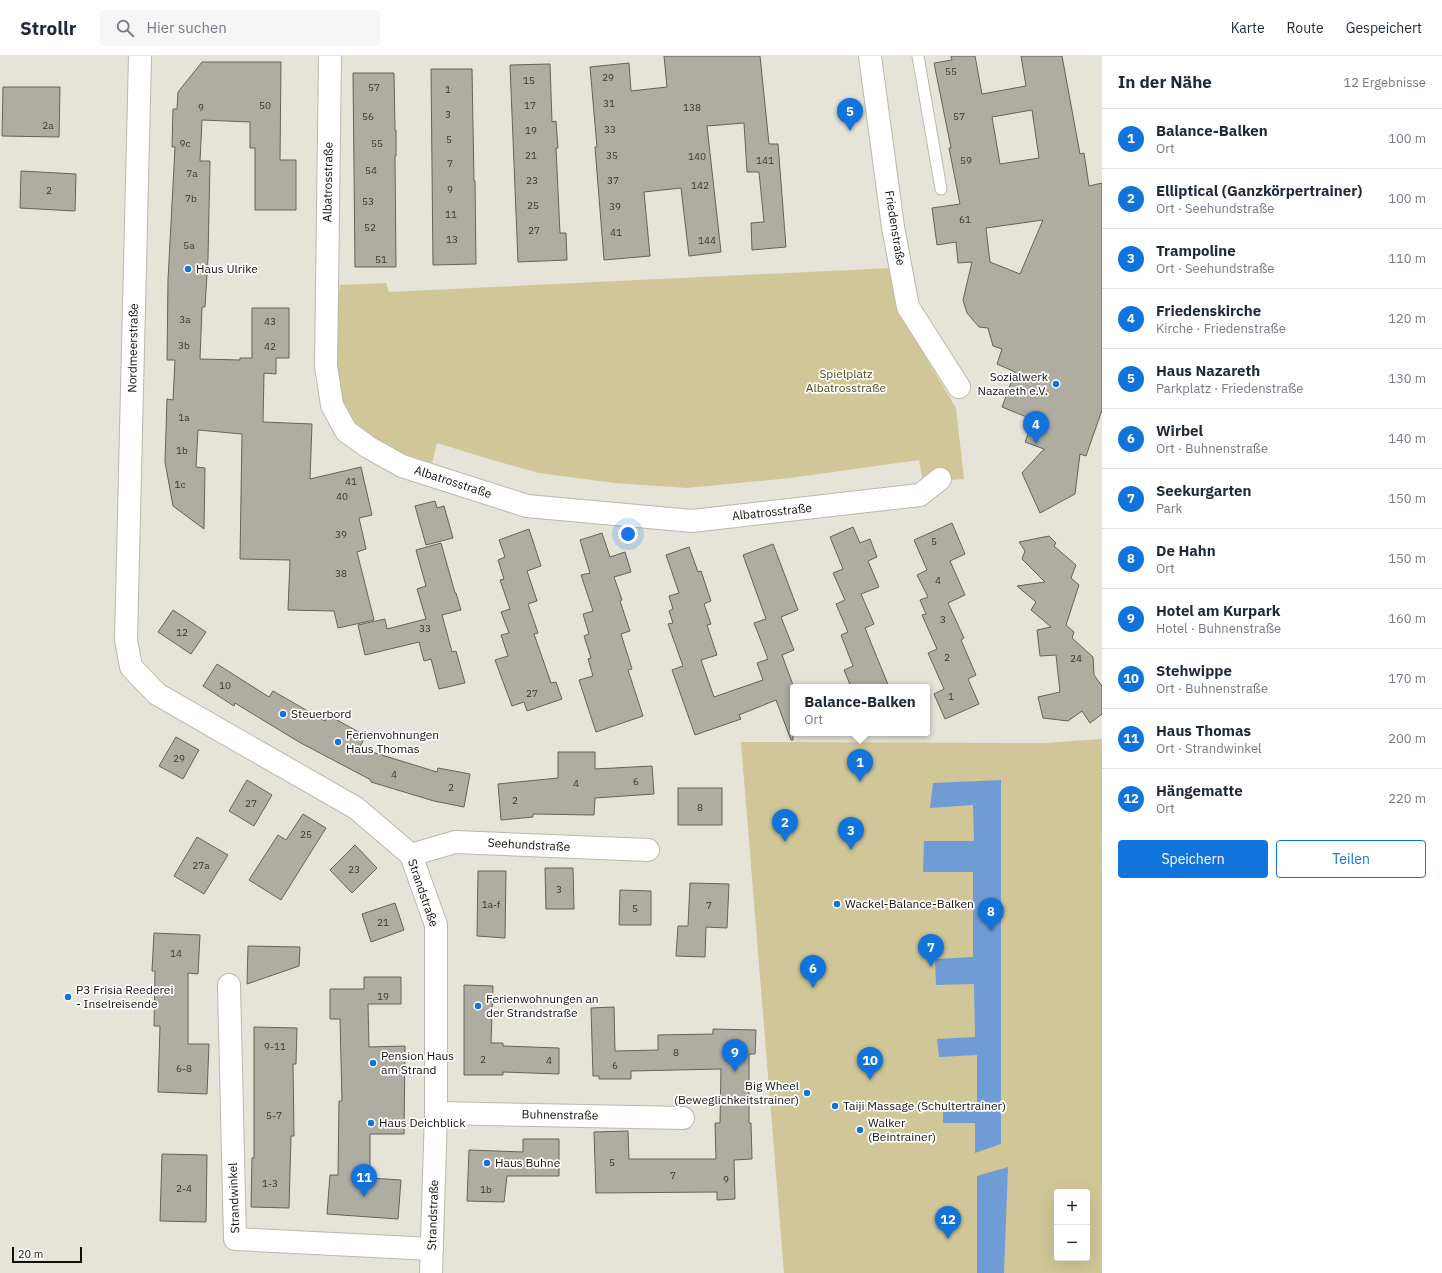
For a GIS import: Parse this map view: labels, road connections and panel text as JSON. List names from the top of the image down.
{
  "streets": {
    "street": [
      "Albatrosstraße",
      "Friedenstraße",
      "Nordmeerstraße",
      "Seehundstraße",
      "Strandstraße",
      "Buhnenstraße",
      "Strandwinkel"
    ]
  },
  "crossings": [
    ["Nordmeerstraße", "Strandstraße"],
    ["Seehundstraße", "Strandstraße"],
    ["Strandstraße", "Buhnenstraße"],
    ["Strandstraße", "Strandwinkel"]
  ],
  "parks": ["Spielplatz Albatrosstraße"],
  "places": [
    "Haus Ulrike",
    "Sozialwerk Nazareth e.V.",
    "Steuerbord",
    "Ferienvohnungen Haus Thomas",
    "Wackel-Balance-Balken",
    "P3 Frisia Reederei - Inselreisende",
    "Ferienwohnungen an der Strandstraße",
    "Pension Haus am Strand",
    "Big Wheel (Beweglichkeitstrainer)",
    "Taiji Massage (Schultertrainer)",
    "Haus Deichblick",
    "Walker (Beintrainer)",
    "Haus Buhne"
  ],
  "house_numbers": [
    "55",
    "29",
    "15",
    "57",
    "1",
    "31",
    "50",
    "17",
    "9",
    "138",
    "3",
    "56",
    "57",
    "2a",
    "33",
    "19",
    "5",
    "9c",
    "55",
    "21",
    "35",
    "140",
    "141",
    "59",
    "7",
    "54",
    "7a",
    "23",
    "37",
    "142",
    "9",
    "2",
    "7b",
    "53",
    "25",
    "39",
    "11",
    "61",
    "52",
    "27",
    "41",
    "13",
    "144",
    "5a",
    "51",
    "3a",
    "43",
    "3b",
    "42",
    "1a",
    "1b",
    "41",
    "1c",
    "40",
    "39",
    "5",
    "38",
    "4",
    "3",
    "33",
    "12",
    "2",
    "24",
    "10",
    "27",
    "1",
    "29",
    "4",
    "6",
    "4",
    "2",
    "2",
    "27",
    "8",
    "25",
    "27a",
    "23",
    "3",
    "1a-f",
    "7",
    "5",
    "21",
    "14",
    "19",
    "9-11",
    "8",
    "2",
    "4",
    "6",
    "6-8",
    "5-7",
    "5",
    "7",
    "9",
    "1-3",
    "2-4",
    "1b"
  ],
  "scale_bar": "20 m",
  "page": {
    "header": "Strollr",
    "search": "Hier suchen",
    "nav": ["Karte", "Route", "Gespeichert"],
    "heading": ["In der Nähe", "12 Ergebnisse"],
    "pins": [
      "5",
      "4",
      "1",
      "2",
      "3",
      "8",
      "7",
      "6",
      "9",
      "10",
      "11",
      "12"
    ],
    "list": [
      {
        "mark": "1",
        "name": "Balance-Balken",
        "note": "Ort",
        "value": "100 m"
      },
      {
        "mark": "2",
        "name": "Elliptical (Ganzkörpertrainer)",
        "note": "Ort · Seehundstraße",
        "value": "100 m"
      },
      {
        "mark": "3",
        "name": "Trampoline",
        "note": "Ort · Seehundstraße",
        "value": "110 m"
      },
      {
        "mark": "4",
        "name": "Friedenskirche",
        "note": "Kirche · Friedenstraße",
        "value": "120 m"
      },
      {
        "mark": "5",
        "name": "Haus Nazareth",
        "note": "Parkplatz · Friedenstraße",
        "value": "130 m"
      },
      {
        "mark": "6",
        "name": "Wirbel",
        "note": "Ort · Buhnenstraße",
        "value": "140 m"
      },
      {
        "mark": "7",
        "name": "Seekurgarten",
        "note": "Park",
        "value": "150 m"
      },
      {
        "mark": "8",
        "name": "De Hahn",
        "note": "Ort",
        "value": "150 m"
      },
      {
        "mark": "9",
        "name": "Hotel am Kurpark",
        "note": "Hotel · Buhnenstraße",
        "value": "160 m"
      },
      {
        "mark": "10",
        "name": "Stehwippe",
        "note": "Ort · Buhnenstraße",
        "value": "170 m"
      },
      {
        "mark": "11",
        "name": "Haus Thomas",
        "note": "Ort · Strandwinkel",
        "value": "200 m"
      },
      {
        "mark": "12",
        "name": "Hängematte",
        "note": "Ort",
        "value": "220 m"
      }
    ],
    "popup": ["Balance-Balken", "Ort"],
    "buttons": ["Speichern", "Teilen"],
    "map_buttons": ["+", "−"],
    "scale": "20 m"
  }
}
